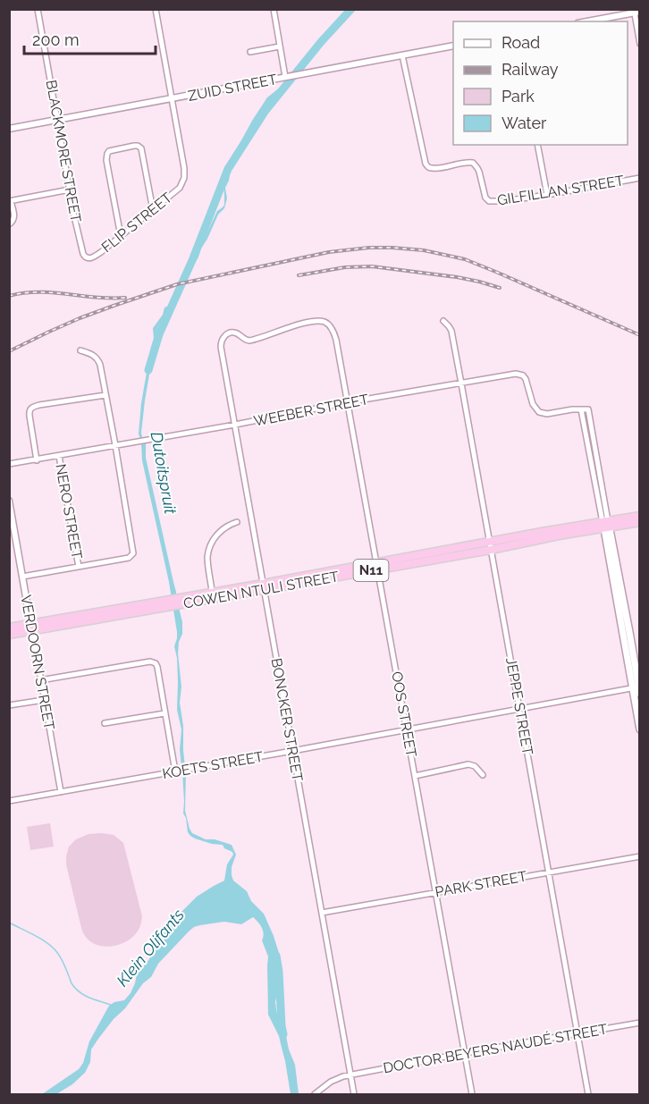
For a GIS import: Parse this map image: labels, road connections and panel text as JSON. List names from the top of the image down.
{
  "streets": {
    "highway": ["N11", "COWEN NTULI STREET"],
    "street": [
      "ZUID STREET",
      "BLACKMORE STREET",
      "GILFILLAN STREET",
      "FLIP STREET",
      "WEEBER STREET",
      "NERO STREET",
      "VERDOORN STREET",
      "JEPPE STREET",
      "OOS STREET",
      "BONCKER STREET",
      "KOETS STREET",
      "PARK STREET",
      "DOCTOR BEYERS NAUDÉ STREET"
    ]
  },
  "crossings": [
    ["ZUID STREET", "BLACKMORE STREET"],
    ["ZUID STREET", "GILFILLAN STREET"],
    ["ZUID STREET", "FLIP STREET"],
    ["BLACKMORE STREET", "FLIP STREET"],
    ["WEEBER STREET", "NERO STREET"],
    ["WEEBER STREET", "COWEN NTULI STREET"],
    ["WEEBER STREET", "JEPPE STREET"],
    ["WEEBER STREET", "OOS STREET"],
    ["WEEBER STREET", "BONCKER STREET"],
    ["COWEN NTULI STREET", "VERDOORN STREET"],
    ["COWEN NTULI STREET", "JEPPE STREET"],
    ["COWEN NTULI STREET", "OOS STREET"],
    ["COWEN NTULI STREET", "BONCKER STREET"],
    ["VERDOORN STREET", "KOETS STREET"],
    ["JEPPE STREET", "KOETS STREET"],
    ["JEPPE STREET", "PARK STREET"],
    ["JEPPE STREET", "DOCTOR BEYERS NAUDÉ STREET"],
    ["OOS STREET", "BONCKER STREET"],
    ["OOS STREET", "KOETS STREET"],
    ["OOS STREET", "PARK STREET"],
    ["OOS STREET", "DOCTOR BEYERS NAUDÉ STREET"],
    ["BONCKER STREET", "KOETS STREET"],
    ["BONCKER STREET", "PARK STREET"],
    ["BONCKER STREET", "DOCTOR BEYERS NAUDÉ STREET"]
  ],
  "water": ["Dutoitspruit", "Klein Olifants"],
  "legend": [
    "Road",
    "Railway",
    "Park",
    "Water"
  ],
  "scale_bar": "200 m"
}
